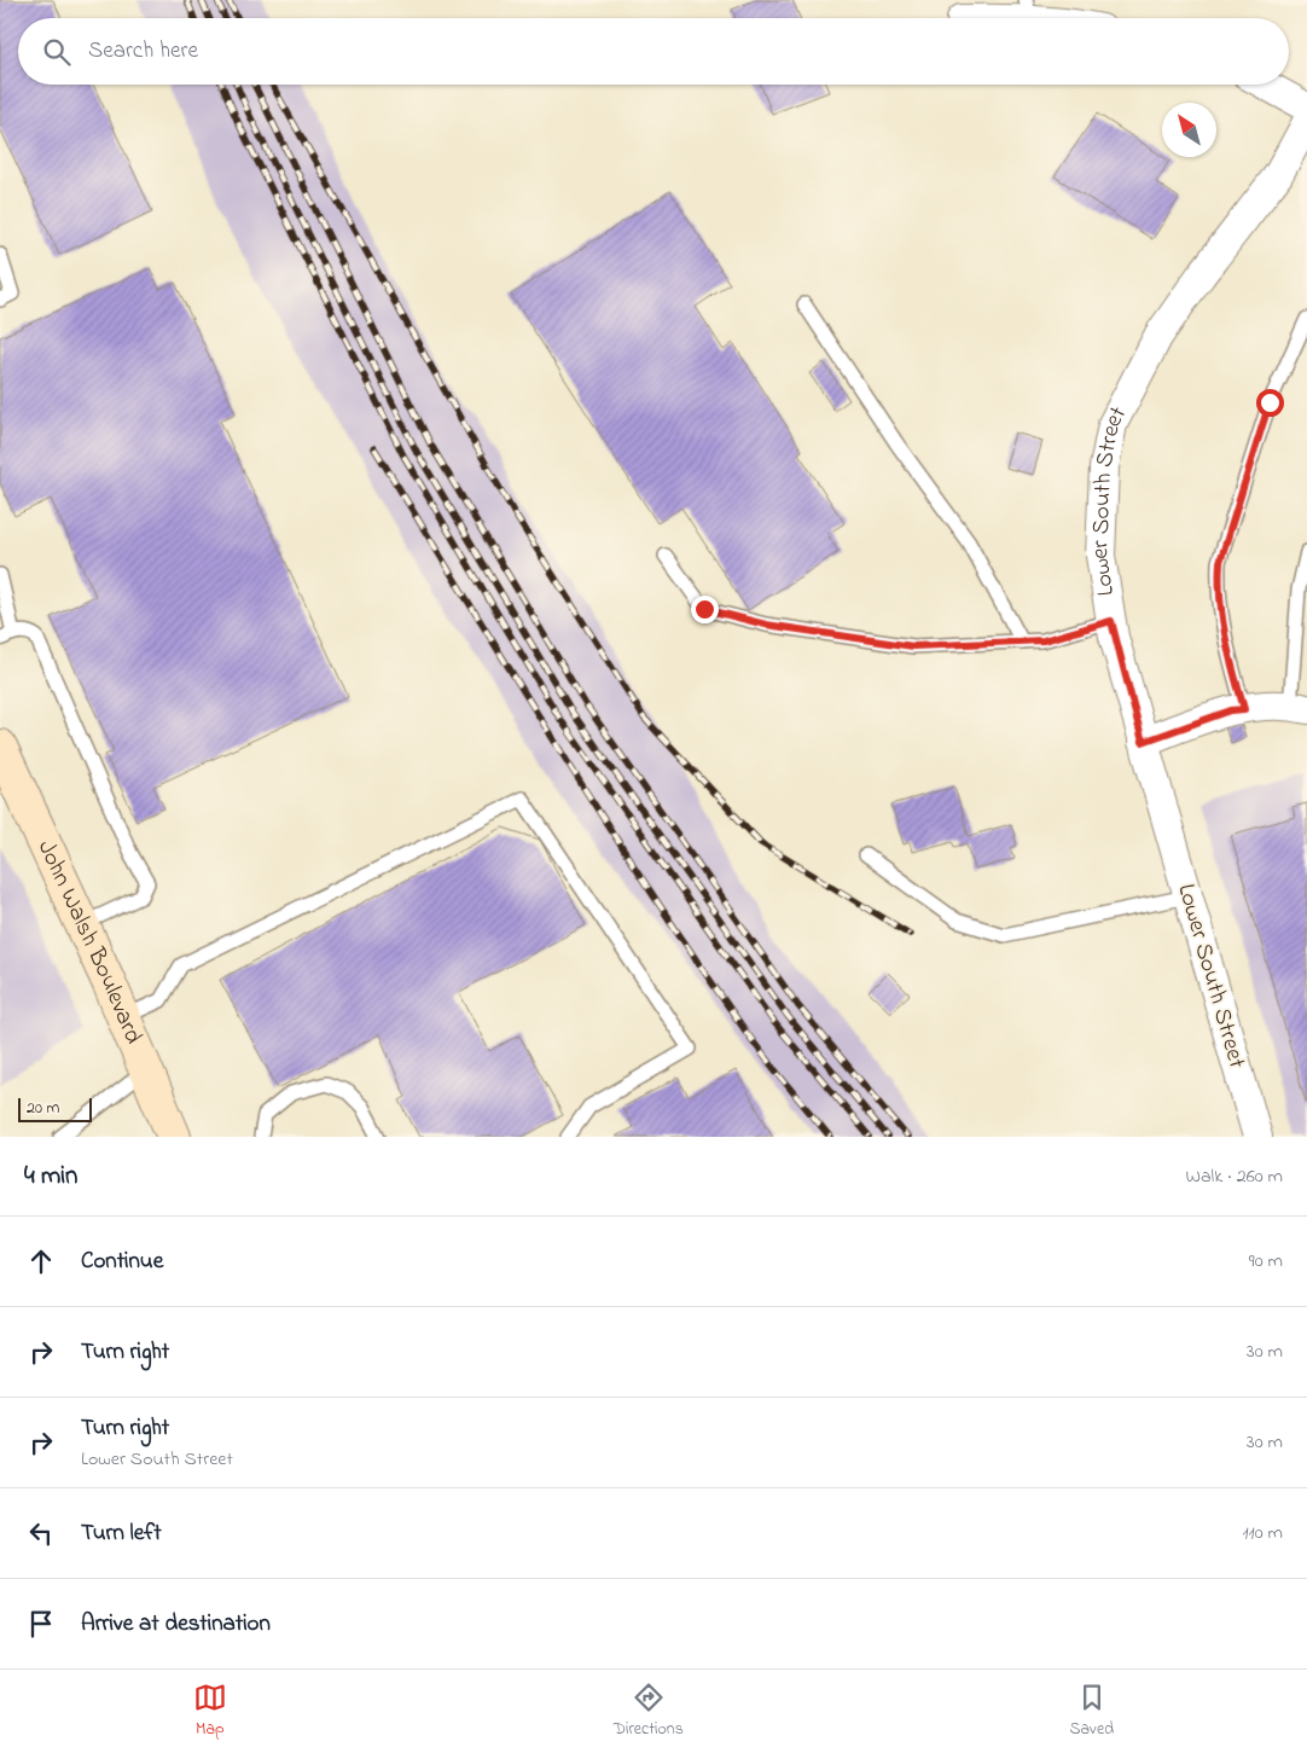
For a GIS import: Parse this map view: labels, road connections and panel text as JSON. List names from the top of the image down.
{
  "streets": {
    "street": ["Lower South Street", "John Walsh Boulevard"]
  },
  "scale_bar": "20 m",
  "north": "top left",
  "page": {
    "search": "Search here",
    "scale": "20 m",
    "heading": ["4 min", "Walk · 260 m"],
    "list": [
      ["Continue", "90 m"],
      ["Turn right", "30 m"],
      ["Turn right", "Lower South Street", "30 m"],
      ["Turn left", "110 m"],
      "Arrive at destination"
    ],
    "nav": ["Map", "Directions", "Saved"]
  }
}
